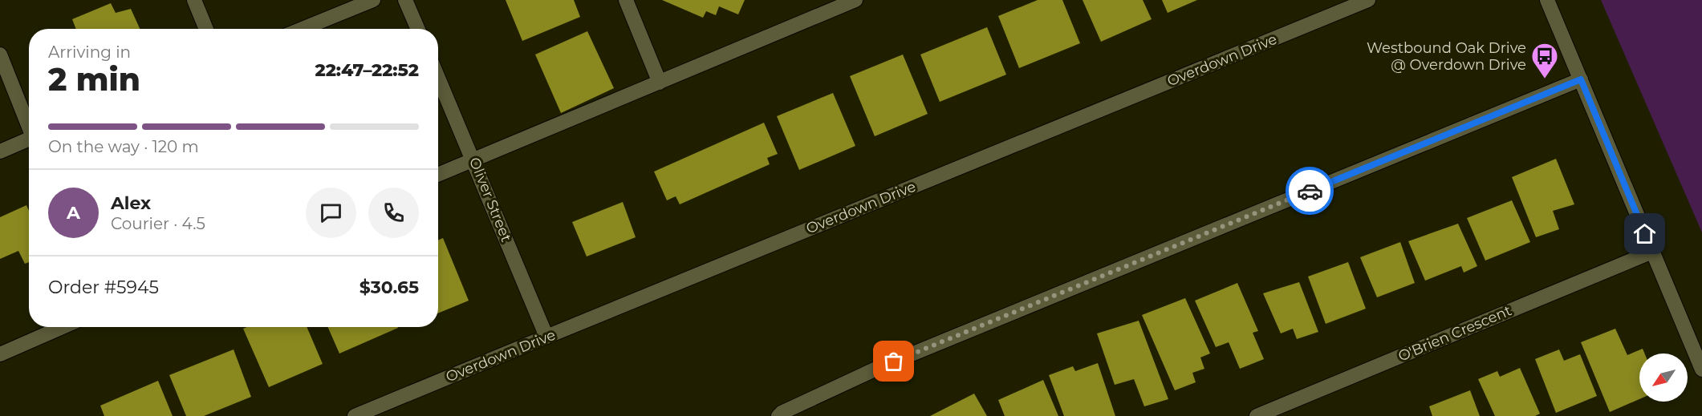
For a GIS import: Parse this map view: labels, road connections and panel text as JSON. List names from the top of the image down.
{
  "streets": {
    "street": ["Overdown Drive", "Oliver Street", "O'Brien Crescent"]
  },
  "crossings": [
    ["Overdown Drive", "Oliver Street"]
  ],
  "places": {
    "bus stop": ["Westbound Oak Drive @ Overdown Drive"]
  },
  "north": "bottom left",
  "page": {
    "heading": ["2 min", "Arriving in", "22:47–22:52"],
    "panel": [
      "Alex",
      "Courier · 4.5",
      "Order #5945",
      "$30.65"
    ],
    "bar": "On the way · 120 m",
    "round": "A"
  }
}
